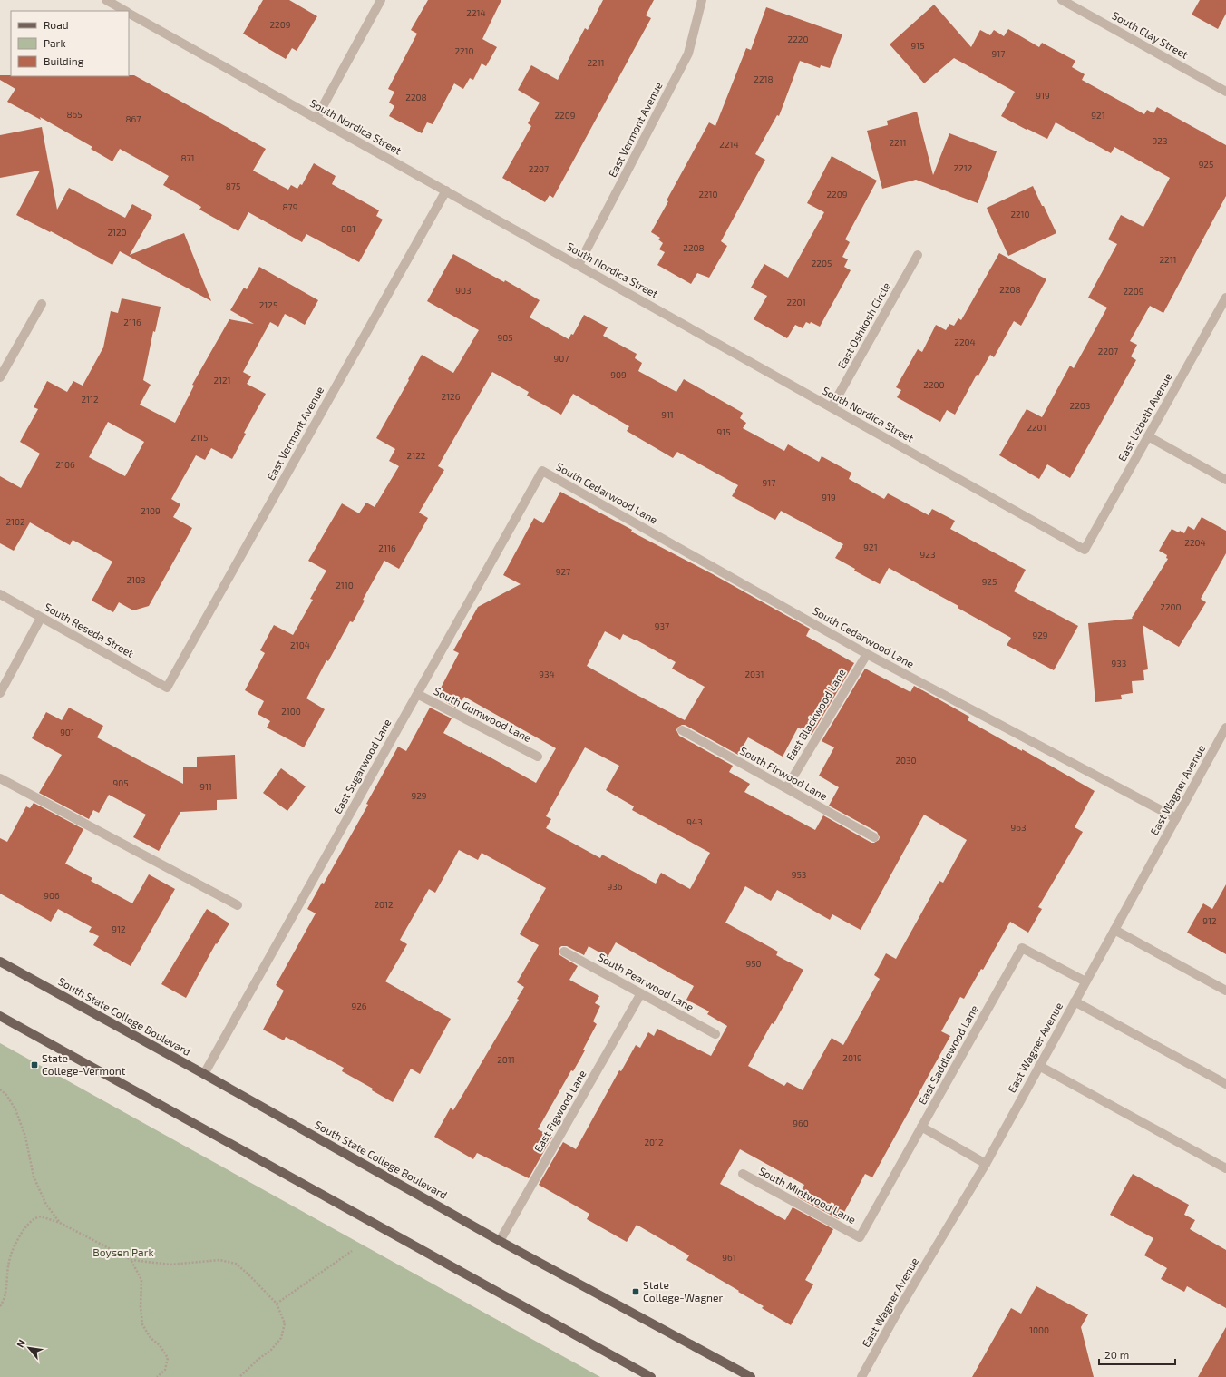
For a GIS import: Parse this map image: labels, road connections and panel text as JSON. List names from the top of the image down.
{
  "streets": {
    "main road": ["South State College Boulevard"],
    "street": [
      "South Clay Street",
      "South Nordica Street",
      "East Vermont Avenue",
      "East Oshkosh Circle",
      "East Lizbeth Avenue",
      "South Cedarwood Lane",
      "South Reseda Street",
      "South Gumwood Lane",
      "East Blackwood Lane",
      "East Sugarwood Lane",
      "South Firwood Lane",
      "East Wagner Avenue",
      "South Pearwood Lane",
      "East Saddlewood Lane",
      "East Figwood Lane",
      "South Mintwood Lane"
    ]
  },
  "crossings": [
    ["South Nordica Street", "East Vermont Avenue"],
    ["South Nordica Street", "East Oshkosh Circle"],
    ["South Nordica Street", "East Lizbeth Avenue"],
    ["East Vermont Avenue", "South Reseda Street"],
    ["South Cedarwood Lane", "East Blackwood Lane"],
    ["South Cedarwood Lane", "East Sugarwood Lane"],
    ["South Cedarwood Lane", "East Wagner Avenue"],
    ["South Gumwood Lane", "East Sugarwood Lane"],
    ["East Blackwood Lane", "South Firwood Lane"],
    ["East Sugarwood Lane", "South State College Boulevard"],
    ["East Wagner Avenue", "East Saddlewood Lane"],
    ["South Pearwood Lane", "East Figwood Lane"],
    ["South State College Boulevard", "East Figwood Lane"],
    ["East Saddlewood Lane", "South Mintwood Lane"]
  ],
  "parks": ["Boysen Park"],
  "places": {
    "transit": ["State College-Vermont", "State College-Wagner"]
  },
  "house_numbers": [
    "2214",
    "2209",
    "2220",
    "915",
    "2210",
    "917",
    "2211",
    "2218",
    "919",
    "2208",
    "865",
    "2209",
    "921",
    "867",
    "923",
    "2211",
    "2214",
    "871",
    "925",
    "2212",
    "2207",
    "875",
    "2210",
    "2209",
    "879",
    "2210",
    "881",
    "2120",
    "2208",
    "2211",
    "2205",
    "2208",
    "903",
    "2209",
    "2201",
    "2125",
    "2116",
    "905",
    "2204",
    "2207",
    "907",
    "909",
    "2121",
    "2200",
    "2126",
    "2112",
    "2203",
    "911",
    "2201",
    "915",
    "2115",
    "2122",
    "2106",
    "917",
    "919",
    "2109",
    "2102",
    "2204",
    "921",
    "2116",
    "923",
    "927",
    "2103",
    "925",
    "2110",
    "2200",
    "937",
    "929",
    "2104",
    "933",
    "934",
    "2031",
    "2100",
    "901",
    "2030",
    "905",
    "911",
    "929",
    "943",
    "963",
    "953",
    "936",
    "906",
    "2012",
    "912",
    "912",
    "950",
    "926",
    "2019",
    "2011",
    "960",
    "2012",
    "961",
    "1000"
  ],
  "legend": ["Road", "Park", "Building"],
  "scale_bar": "20 m",
  "north": "top left"
}
